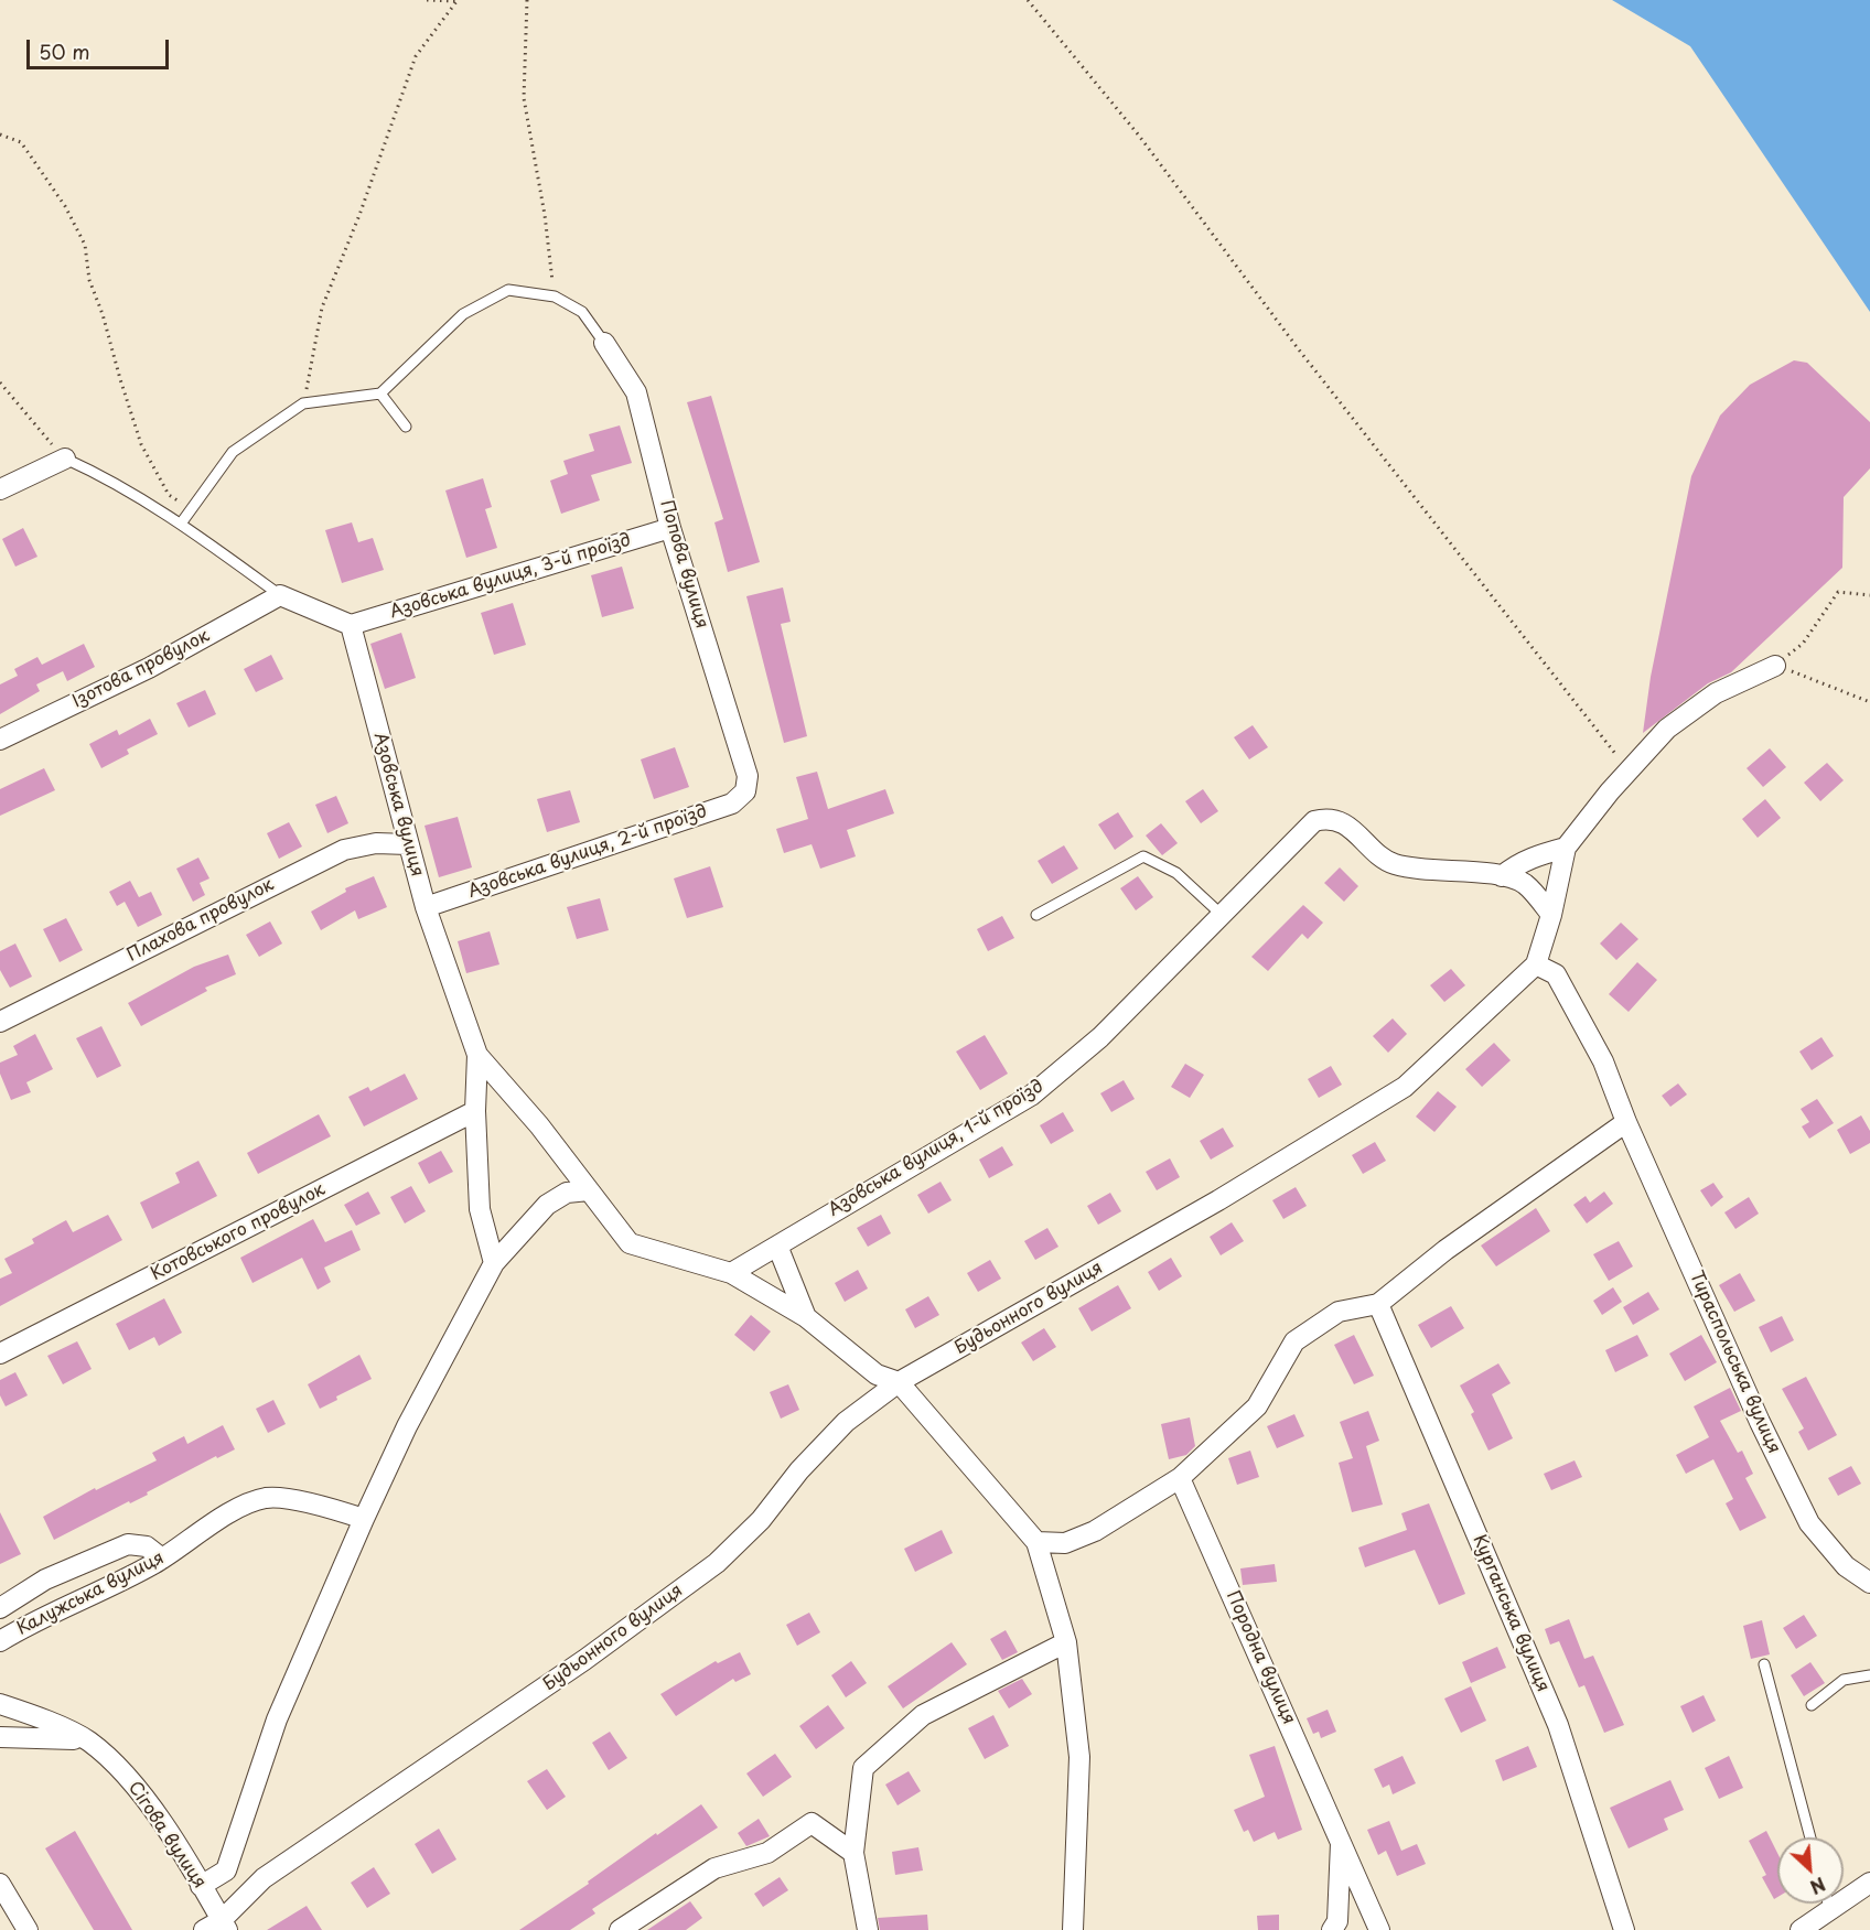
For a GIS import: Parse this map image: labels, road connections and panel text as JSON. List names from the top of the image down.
{
  "streets": {
    "street": [
      "Попова вулиця",
      "Азовська вулиця, 3-й проїзд",
      "Ізотова провулок",
      "Азовська вулиця",
      "Азовська вулиця, 2-й проїзд",
      "Плахова провулок",
      "Азовська вулиця, 1-й проїзд",
      "Котовського провулок",
      "Будьонного вулиця",
      "Тираспольська вулиця",
      "Калужська вулиця",
      "Курганська вулиця",
      "Породна вулиця",
      "Сігова вулиця"
    ]
  },
  "crossings": [
    ["Попова вулиця", "Азовська вулиця, 3-й проїзд"],
    ["Попова вулиця", "Азовська вулиця, 2-й проїзд"],
    ["Азовська вулиця, 3-й проїзд", "Азовська вулиця"],
    ["Азовська вулиця", "Азовська вулиця, 2-й проїзд"],
    ["Азовська вулиця", "Плахова провулок"],
    ["Будьонного вулиця", "Тираспольська вулиця"],
    ["Будьонного вулиця", "Сігова вулиця"]
  ],
  "scale_bar": "50 m",
  "north": "bottom right"
}
